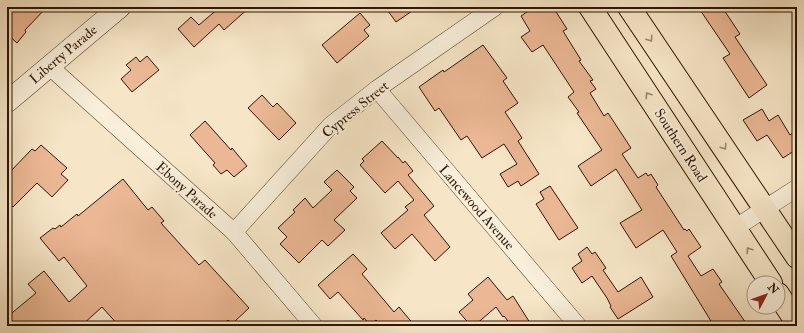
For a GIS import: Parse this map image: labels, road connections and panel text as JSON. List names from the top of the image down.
{
  "streets": {
    "main road": ["Southern Road"],
    "street": [
      "Liberty Parade",
      "Cypress Street",
      "Ebony Parade",
      "Lancewood Avenue"
    ]
  },
  "crossings": [
    ["Liberty Parade", "Ebony Parade"],
    ["Cypress Street", "Ebony Parade"],
    ["Cypress Street", "Lancewood Avenue"]
  ],
  "north": "top right"
}
